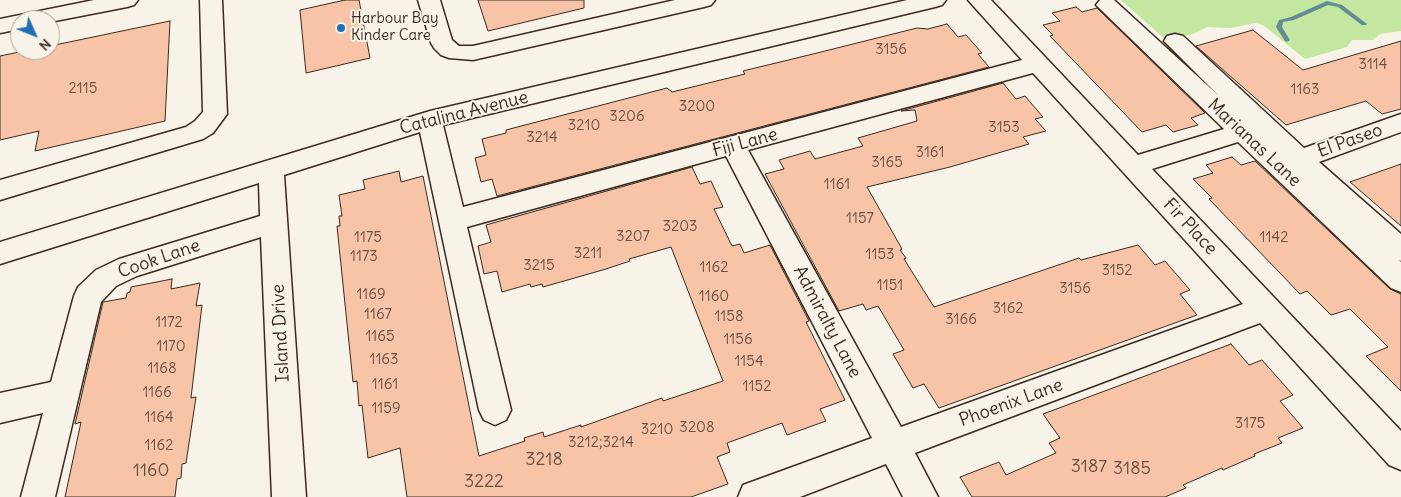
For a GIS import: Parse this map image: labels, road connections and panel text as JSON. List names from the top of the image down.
{
  "streets": {
    "street": [
      "Catalina Avenue",
      "El Paseo",
      "Fiji Lane",
      "Marianas Lane",
      "Fir Place",
      "Cook Lane",
      "Admiralty Lane",
      "Island Drive",
      "Phoenix Lane"
    ]
  },
  "crossings": [
    ["Catalina Avenue", "Island Drive"],
    ["Fiji Lane", "Fir Place"],
    ["Fiji Lane", "Admiralty Lane"],
    ["Fir Place", "Phoenix Lane"],
    ["Cook Lane", "Island Drive"],
    ["Admiralty Lane", "Phoenix Lane"]
  ],
  "places": ["Harbour Bay Kinder Care"],
  "house_numbers": [
    "3156",
    "3114",
    "2115",
    "1163",
    "3200",
    "3206",
    "3210",
    "3153",
    "3214",
    "3161",
    "3165",
    "1161",
    "1157",
    "3203",
    "3207",
    "1175",
    "1142",
    "3211",
    "1153",
    "1173",
    "3215",
    "1162",
    "3152",
    "1151",
    "3156",
    "1169",
    "1160",
    "3162",
    "1167",
    "1158",
    "3166",
    "1172",
    "1165",
    "1156",
    "1170",
    "1163",
    "1154",
    "1168",
    "1161",
    "1152",
    "1166",
    "1159",
    "1164",
    "3175",
    "3208",
    "3210",
    "3212;3214",
    "1162",
    "3218",
    "3187",
    "3185",
    "1160",
    "3222"
  ],
  "north": "bottom right"
}
